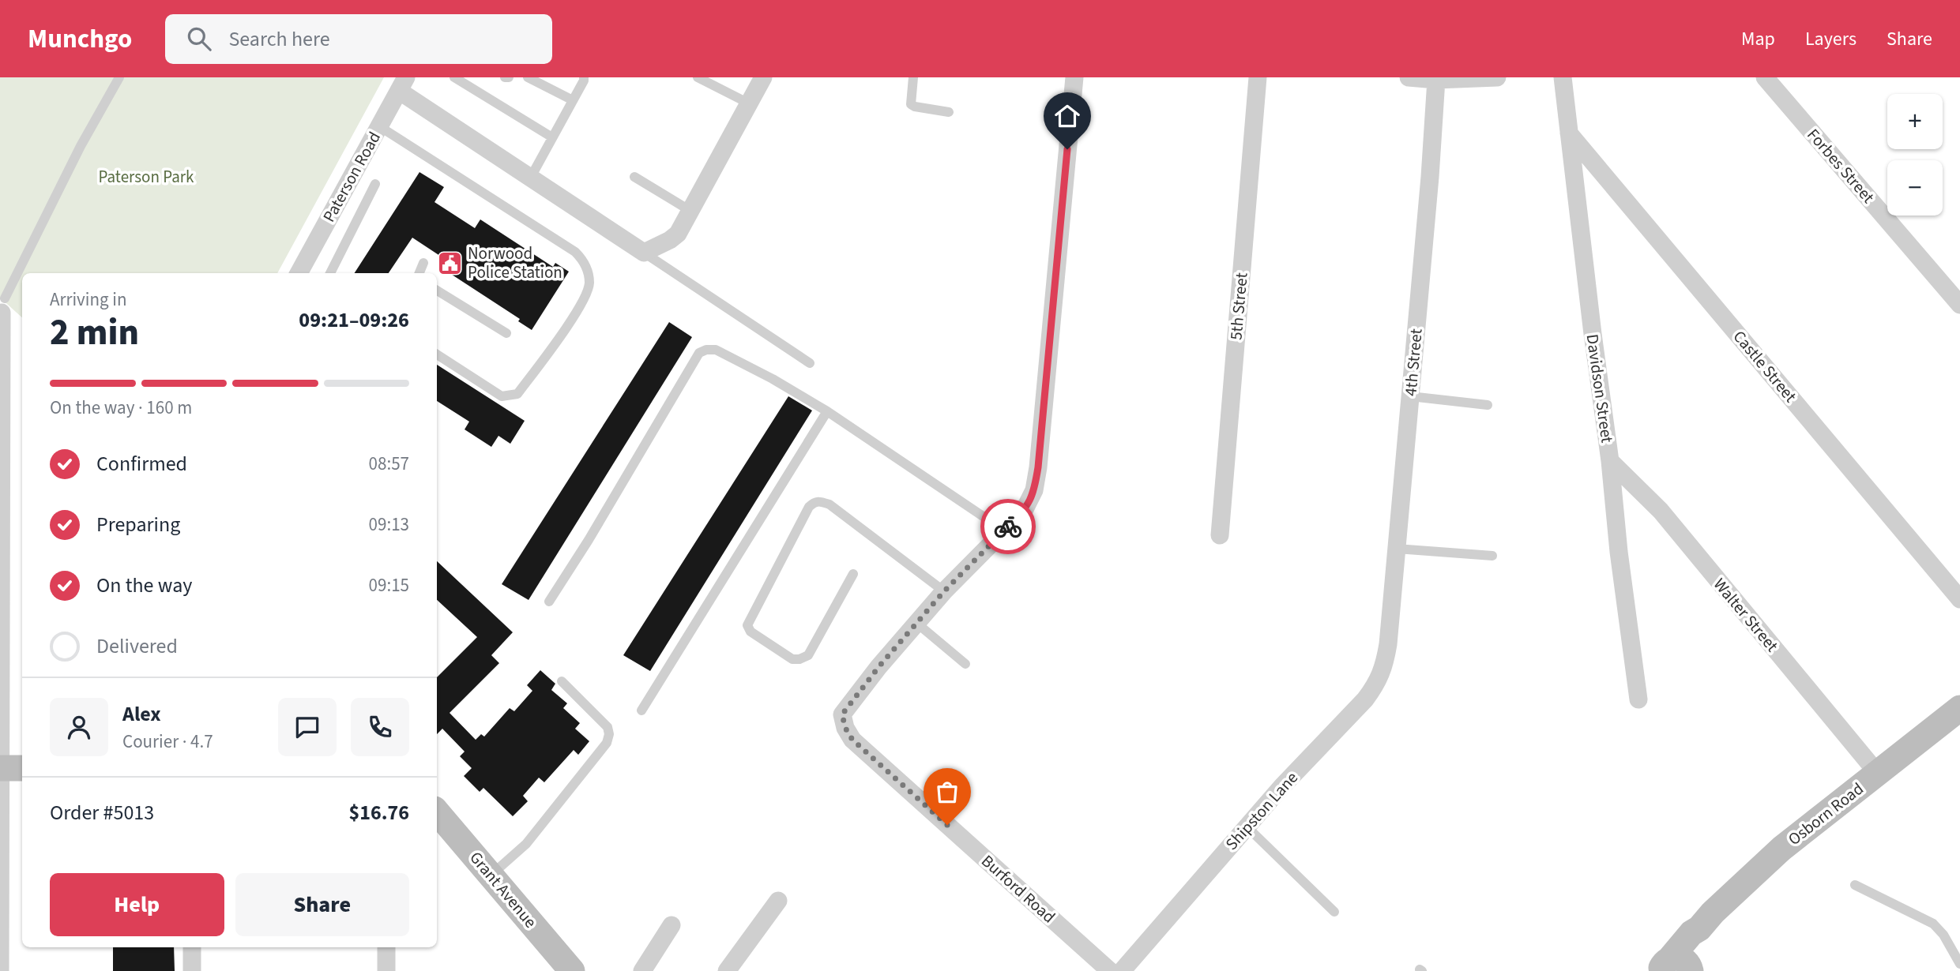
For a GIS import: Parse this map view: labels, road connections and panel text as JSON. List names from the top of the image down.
{
  "streets": {
    "street": [
      "Forbes Street",
      "Paterson Road",
      "5th Street",
      "4th Street",
      "Castle Street",
      "Davidson Street",
      "Walter Street",
      "Shipston Lane",
      "Osborn Road",
      "Burford Road",
      "Grant Avenue"
    ]
  },
  "crossings": [
    ["4th Street", "Shipston Lane"],
    ["Castle Street", "Davidson Street"],
    ["Davidson Street", "Walter Street"],
    ["Walter Street", "Osborn Road"]
  ],
  "parks": ["Paterson Park"],
  "places": {
    "public building": ["Norwood Police Station"]
  },
  "page": {
    "header": "Munchgo",
    "search": "Search here",
    "nav": ["Map", "Layers", "Share"],
    "map_buttons": ["+", "−"],
    "heading": ["2 min", "Arriving in", "09:21–09:26"],
    "panel": [
      "Alex",
      "Courier · 4.7",
      "Order #5013",
      "$16.76"
    ],
    "bar": "On the way · 160 m",
    "list": [
      ["Confirmed", "08:57"],
      ["Preparing", "09:13"],
      ["On the way", "09:15"],
      "Delivered"
    ],
    "buttons": ["Help", "Share"]
  }
}
